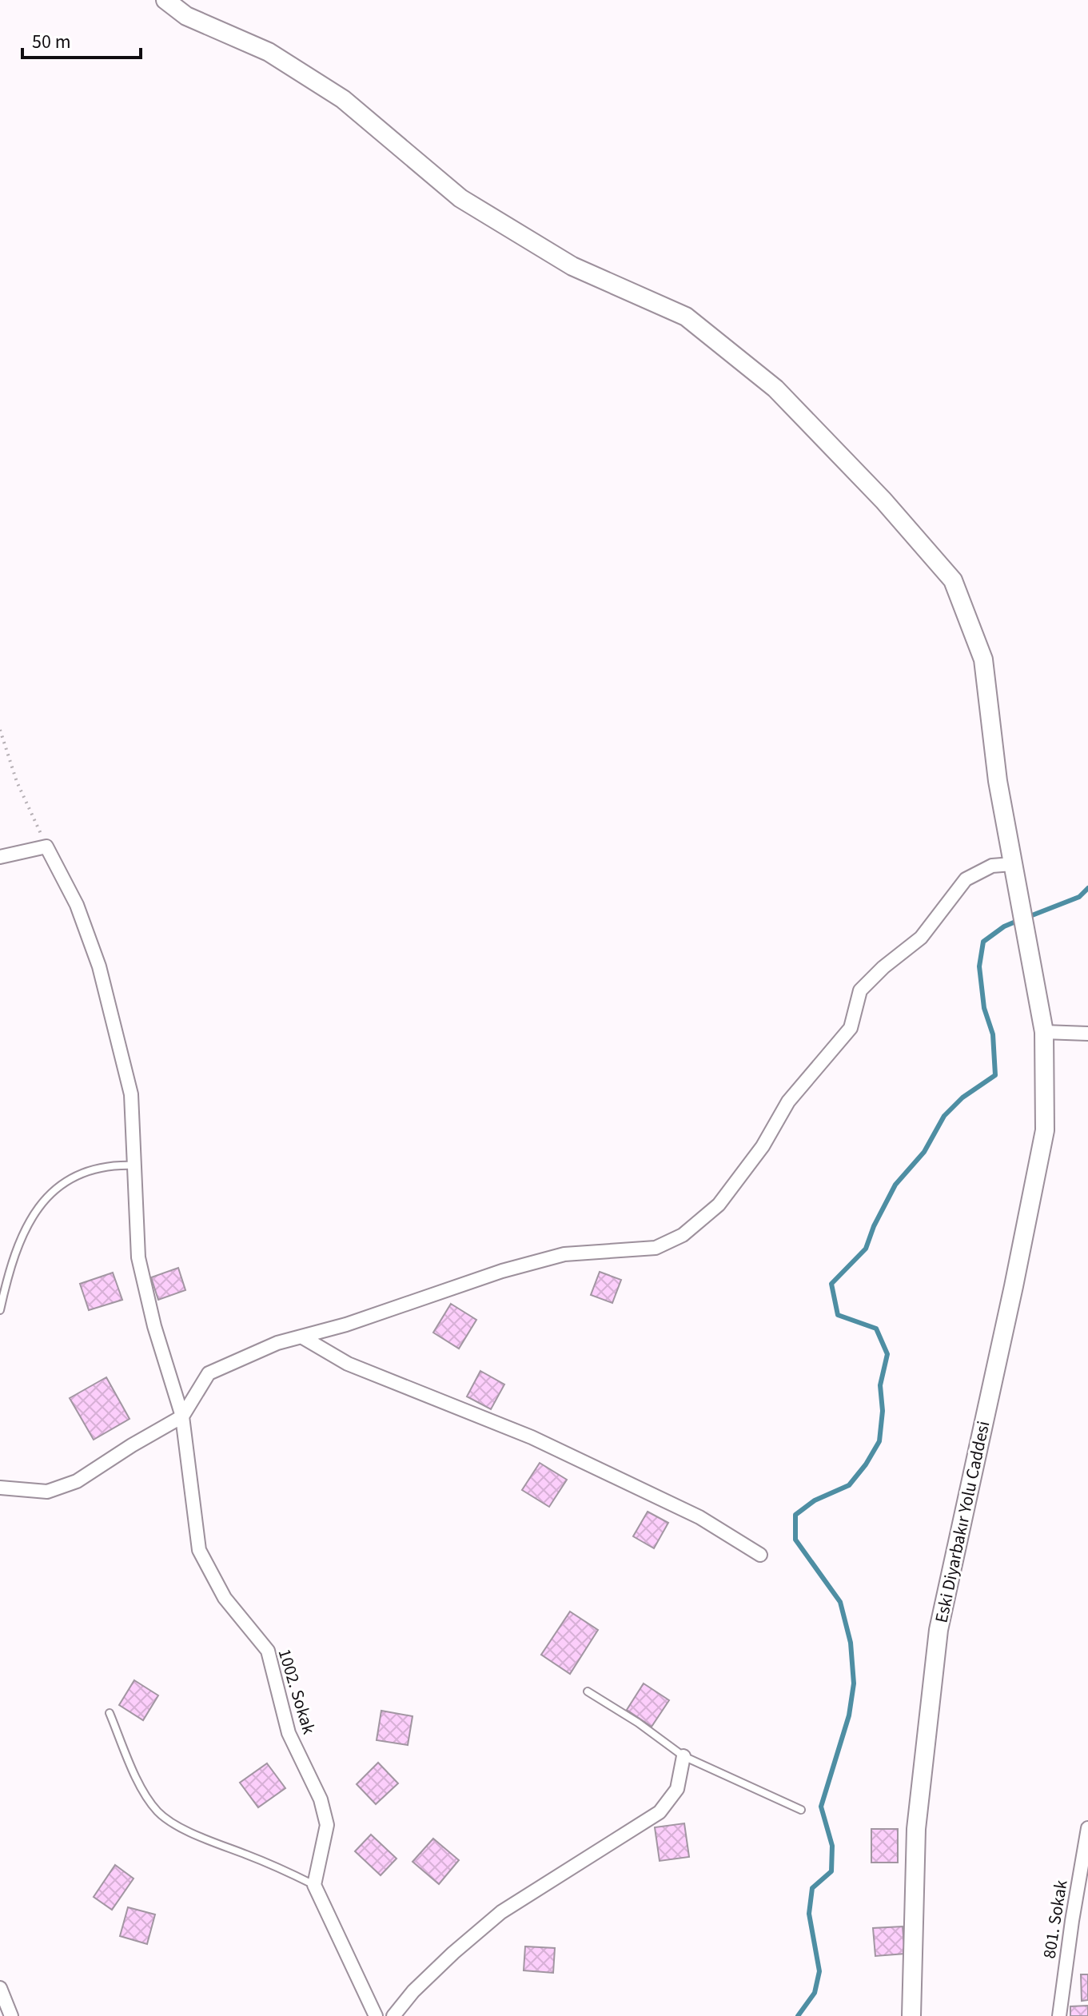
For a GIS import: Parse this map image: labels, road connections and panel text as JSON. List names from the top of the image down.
{
  "streets": {
    "street": ["Eski Diyarbakır Yolu Caddesi", "1002. Sokak", "801. Sokak"]
  },
  "scale_bar": "50 m"
}
